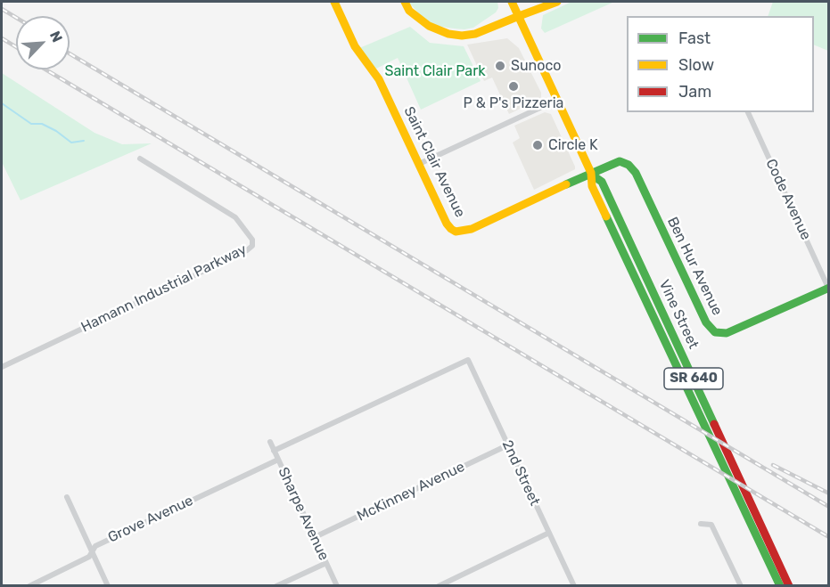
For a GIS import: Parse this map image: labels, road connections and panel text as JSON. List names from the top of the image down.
{
  "streets": {
    "main road": [
      "Saint Clair Avenue",
      "Ben Hur Avenue",
      "Vine Street",
      "SR 640"
    ],
    "street": [
      "Code Avenue",
      "Hamann Industrial Parkway",
      "2nd Street",
      "McKinney Avenue",
      "Sharpe Avenue",
      "Grove Avenue"
    ]
  },
  "crossings": [
    ["Saint Clair Avenue", "Ben Hur Avenue"],
    ["Saint Clair Avenue", "Vine Street"],
    ["Code Avenue", "Ben Hur Avenue"],
    ["Ben Hur Avenue", "Vine Street"],
    ["2nd Street", "McKinney Avenue"],
    ["2nd Street", "Sharpe Avenue"],
    ["McKinney Avenue", "Sharpe Avenue"],
    ["Sharpe Avenue", "Grove Avenue"]
  ],
  "parks": ["Saint Clair Park"],
  "places": ["Sunoco", "P & P's Pizzeria", "Circle K"],
  "legend": ["Fast", "Slow", "Jam"],
  "north": "top right"
}
